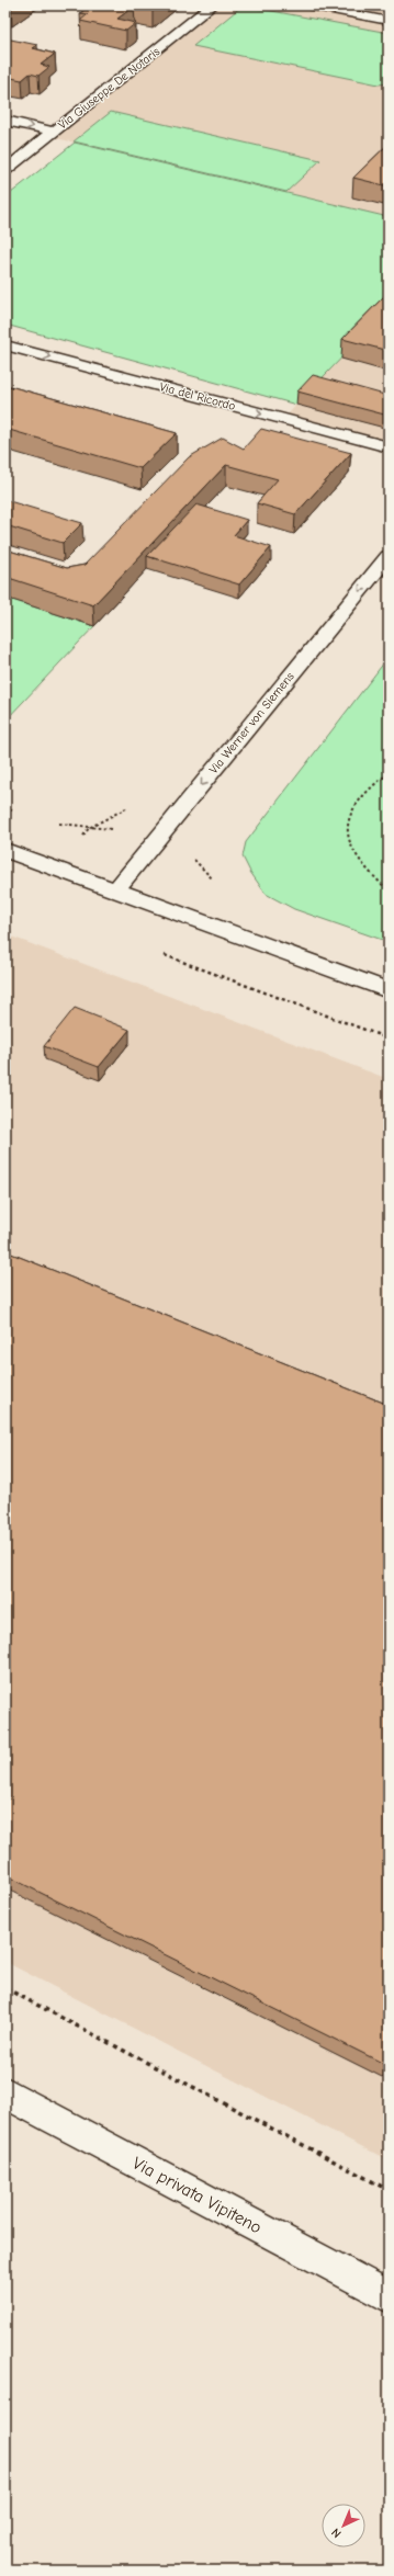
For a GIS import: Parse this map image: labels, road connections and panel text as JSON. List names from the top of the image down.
{
  "streets": {
    "street": [
      "Via Giuseppe De Notaris",
      "Via del Ricordo",
      "Via Werner von Siemens",
      "Via privata Vipiteno"
    ]
  },
  "one_way": ["Via del Ricordo", "Via Werner von Siemens"],
  "north": "bottom left"
}
